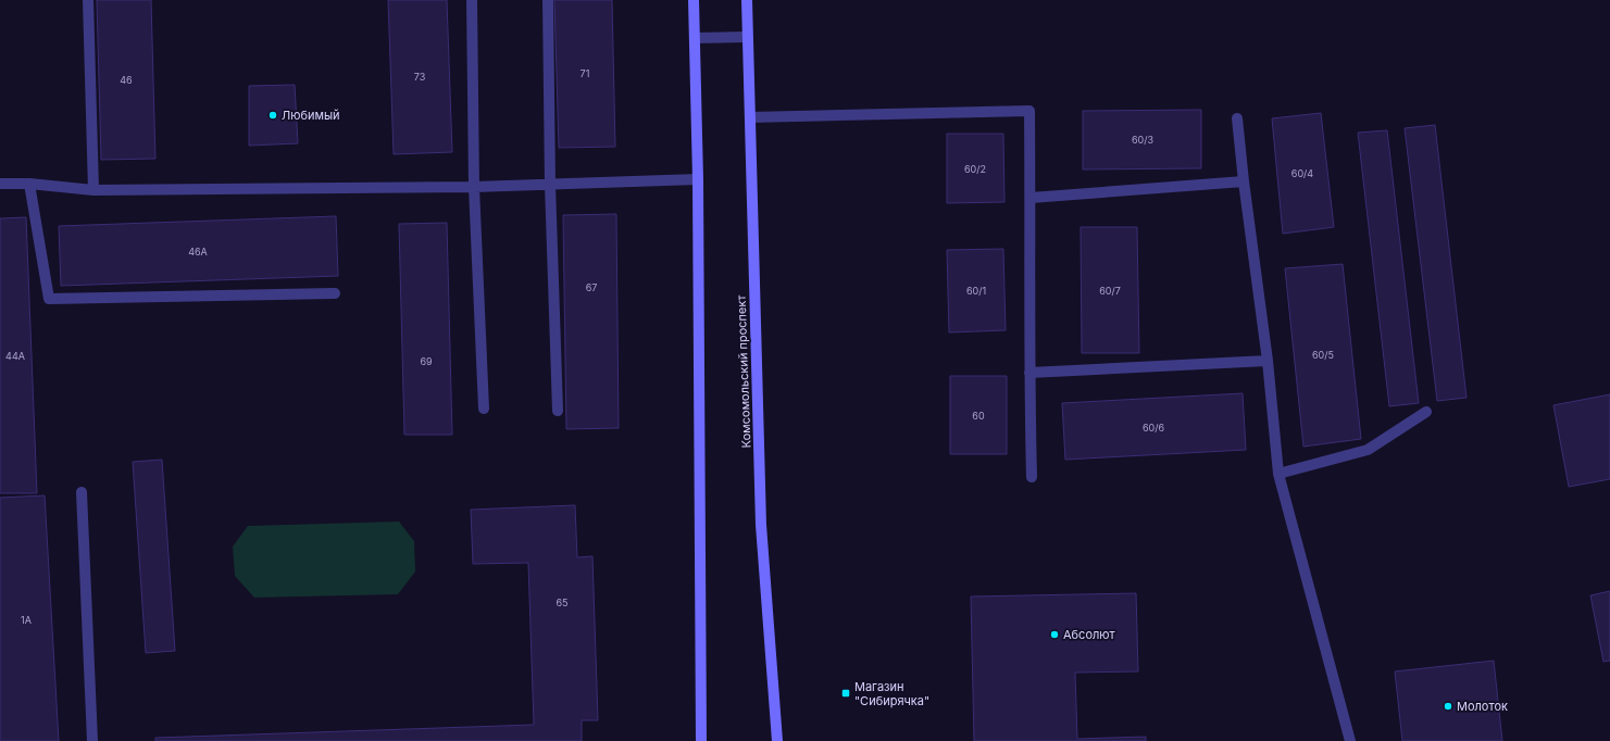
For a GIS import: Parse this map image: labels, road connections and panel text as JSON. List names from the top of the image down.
{
  "streets": {
    "main road": ["Комсомольский проспект"]
  },
  "places": {
    "other": ["Любимый", "Абсолют", "Молоток"],
    "transit": ["Магазин \"Сибирячка\""]
  },
  "house_numbers": [
    "71",
    "73",
    "46",
    "60/3",
    "60/2",
    "60/4",
    "46А",
    "67",
    "60/1",
    "60/7",
    "60/5",
    "44А",
    "69",
    "60",
    "60/6",
    "65",
    "1А"
  ]
}
